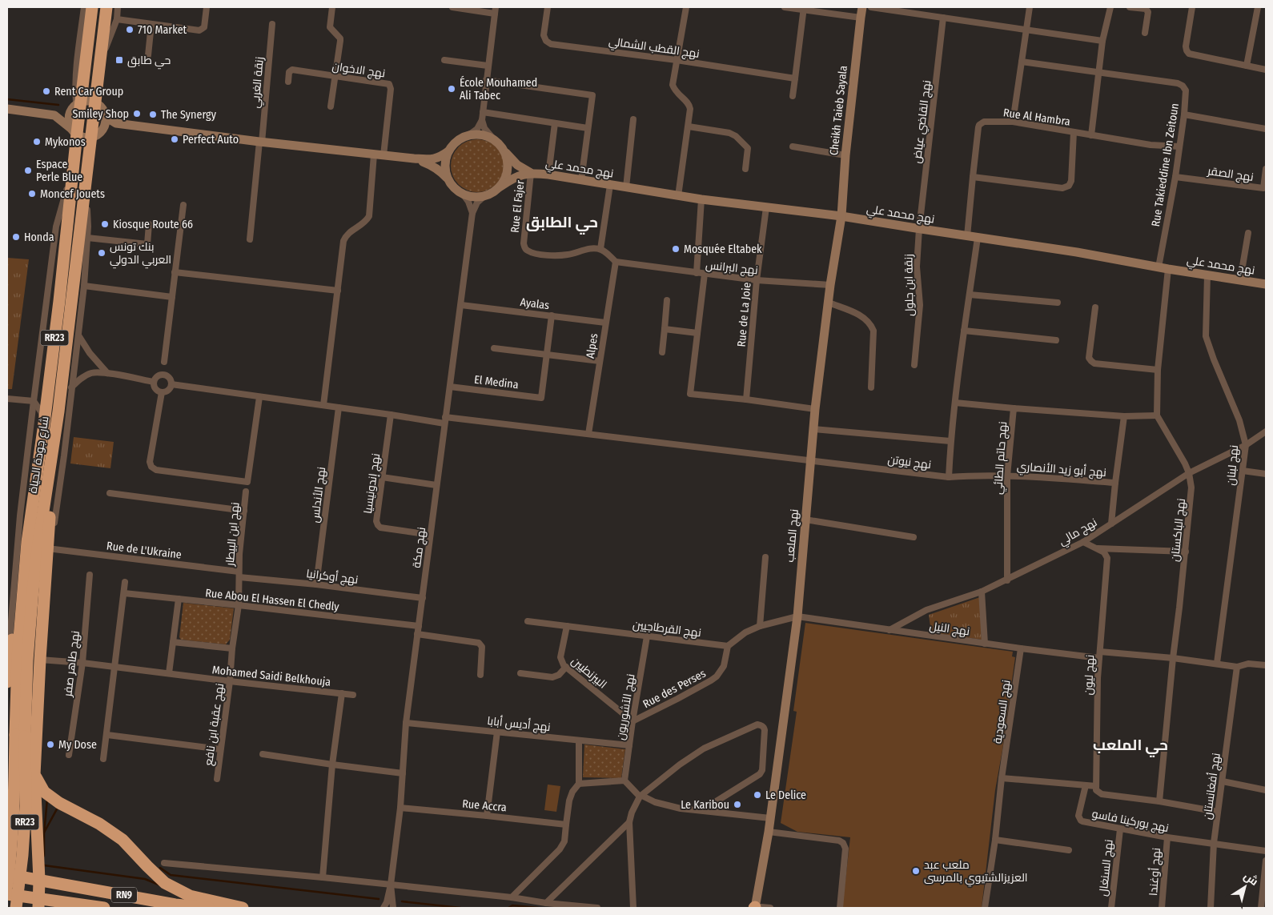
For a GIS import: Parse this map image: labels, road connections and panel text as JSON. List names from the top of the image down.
{
  "streets": {
    "highway": ["RR23", "شارع جودة الحياة", "RN9"],
    "street": [
      "نهج القطب الشمالي",
      "نهج الاخوان",
      "زنقة الغربي",
      "Cheikh Taieb Sayala",
      "Rue Al Hambra",
      "نهج القاضي عياض",
      "Rue Takieddine Ibn Zeitoun",
      "نهج محمد علي",
      "نهج الصقر",
      "Rue El Fajer",
      "نهج البرانس",
      "زنقة ابن جلول",
      "Ayalas",
      "Rue de La Joie",
      "Alpes",
      "El Medina",
      "نهج حاتم الطائي",
      "نهج نيوتن",
      "نهج لبنان",
      "نهج أبو زيد الأنصاري",
      "نهج إندونيسيا",
      "نهج الأندلس",
      "نهج الباكستان",
      "نهج مالي",
      "نهج ابن البيطار",
      "نهج الملعب",
      "نهج مكة",
      "Rue de L'Ukraine",
      "نهج أوكرانيا",
      "Rue Abou El Hassen El Chedly",
      "نهج القرطاجيين",
      "نهج النيل",
      "نهج طاهر صفر",
      "البيزنطيين",
      "نهج ليون",
      "Mohamed Saidi Belkhouja",
      "Rue des Perses",
      "نهج الآشوريون",
      "نهج السعودية",
      "نهج أديس أبابا",
      "نهج عقبة ابن نافع",
      "نهج أفغانستان",
      "Rue Accra",
      "نهج بوركينا فاسو",
      "نهج السنغال",
      "نهج أوغندا"
    ]
  },
  "crossings": [
    ["Cheikh Taieb Sayala", "نهج محمد علي"],
    ["Cheikh Taieb Sayala", "نهج الملعب"],
    ["Rue Al Hambra", "Rue Takieddine Ibn Zeitoun"],
    ["Rue Al Hambra", "نهج محمد علي"],
    ["نهج القاضي عياض", "نهج محمد علي"],
    ["نهج القاضي عياض", "زنقة ابن جلول"],
    ["Rue Takieddine Ibn Zeitoun", "نهج محمد علي"],
    ["Rue Takieddine Ibn Zeitoun", "نهج الصقر"],
    ["نهج محمد علي", "Rue El Fajer"],
    ["نهج محمد علي", "زنقة ابن جلول"],
    ["نهج محمد علي", "Rue de La Joie"],
    ["نهج محمد علي", "نهج لبنان"],
    ["نهج محمد علي", "نهج الملعب"],
    ["نهج البرانس", "Rue de La Joie"],
    ["نهج البرانس", "Alpes"],
    ["نهج البرانس", "نهج الملعب"],
    ["Ayalas", "Alpes"],
    ["Ayalas", "نهج مكة"],
    ["Alpes", "نهج نيوتن"],
    ["El Medina", "نهج مكة"],
    ["نهج حاتم الطائي", "نهج نيوتن"],
    ["نهج حاتم الطائي", "نهج أبو زيد الأنصاري"],
    ["نهج حاتم الطائي", "نهج الباكستان"],
    ["نهج حاتم الطائي", "نهج مالي"],
    ["نهج نيوتن", "نهج أبو زيد الأنصاري"],
    ["نهج نيوتن", "نهج إندونيسيا"],
    ["نهج نيوتن", "نهج الأندلس"],
    ["نهج نيوتن", "نهج الملعب"],
    ["نهج نيوتن", "نهج مكة"],
    ["نهج لبنان", "نهج مالي"],
    ["نهج لبنان", "نهج النيل"],
    ["نهج إندونيسيا", "نهج مكة"],
    ["نهج الأندلس", "نهج أوكرانيا"],
    ["نهج الباكستان", "نهج مالي"],
    ["نهج الباكستان", "نهج النيل"],
    ["نهج مالي", "نهج النيل"],
    ["نهج ابن البيطار", "Rue de L'Ukraine"],
    ["نهج ابن البيطار", "نهج أوكرانيا"],
    ["نهج ابن البيطار", "نهج عقبة ابن نافع"],
    ["نهج الملعب", "نهج النيل"],
    ["نهج مكة", "نهج أوكرانيا"],
    ["نهج مكة", "Rue Abou El Hassen El Chedly"],
    ["نهج مكة", "نهج أديس أبابا"],
    ["نهج مكة", "Rue Accra"],
    ["Rue de L'Ukraine", "نهج أوكرانيا"],
    ["Rue de L'Ukraine", "نهج عقبة ابن نافع"],
    ["نهج أوكرانيا", "نهج عقبة ابن نافع"],
    ["Rue Abou El Hassen El Chedly", "نهج عقبة ابن نافع"],
    ["نهج القرطاجيين", "البيزنطيين"],
    ["نهج القرطاجيين", "Rue des Perses"],
    ["نهج القرطاجيين", "نهج الآشوريون"],
    ["نهج النيل", "نهج ليون"],
    ["نهج النيل", "نهج السعودية"],
    ["نهج النيل", "نهج أفغانستان"],
    ["نهج طاهر صفر", "Mohamed Saidi Belkhouja"],
    ["البيزنطيين", "Rue des Perses"],
    ["البيزنطيين", "نهج الآشوريون"],
    ["Mohamed Saidi Belkhouja", "نهج عقبة ابن نافع"],
    ["Rue des Perses", "نهج الآشوريون"],
    ["نهج الآشوريون", "نهج أديس أبابا"],
    ["نهج أفغانستان", "نهج بوركينا فاسو"],
    ["نهج بوركينا فاسو", "نهج السنغال"],
    ["نهج بوركينا فاسو", "نهج أوغندا"]
  ],
  "districts": ["حي الطابق", "حي الملعب"],
  "places": {
    "other": [
      "710 Market",
      "École Mouhamed Ali Tabec",
      "Rent Car Group",
      "Smiley Shop",
      "The Synergy",
      "Perfect Auto",
      "Mykonos",
      "Espace Perle Blue",
      "Moncef Jouets",
      "Kiosque Route 66",
      "Honda",
      "Mosquée Eltabek",
      "بنك تونس العربي الدولي",
      "My Dose",
      "Le Delice",
      "Le Karibou",
      "ملعب عبد العزيزالشتيوي بالمرسى"
    ],
    "transit": ["حي طابق"]
  },
  "north": "top right"
}
